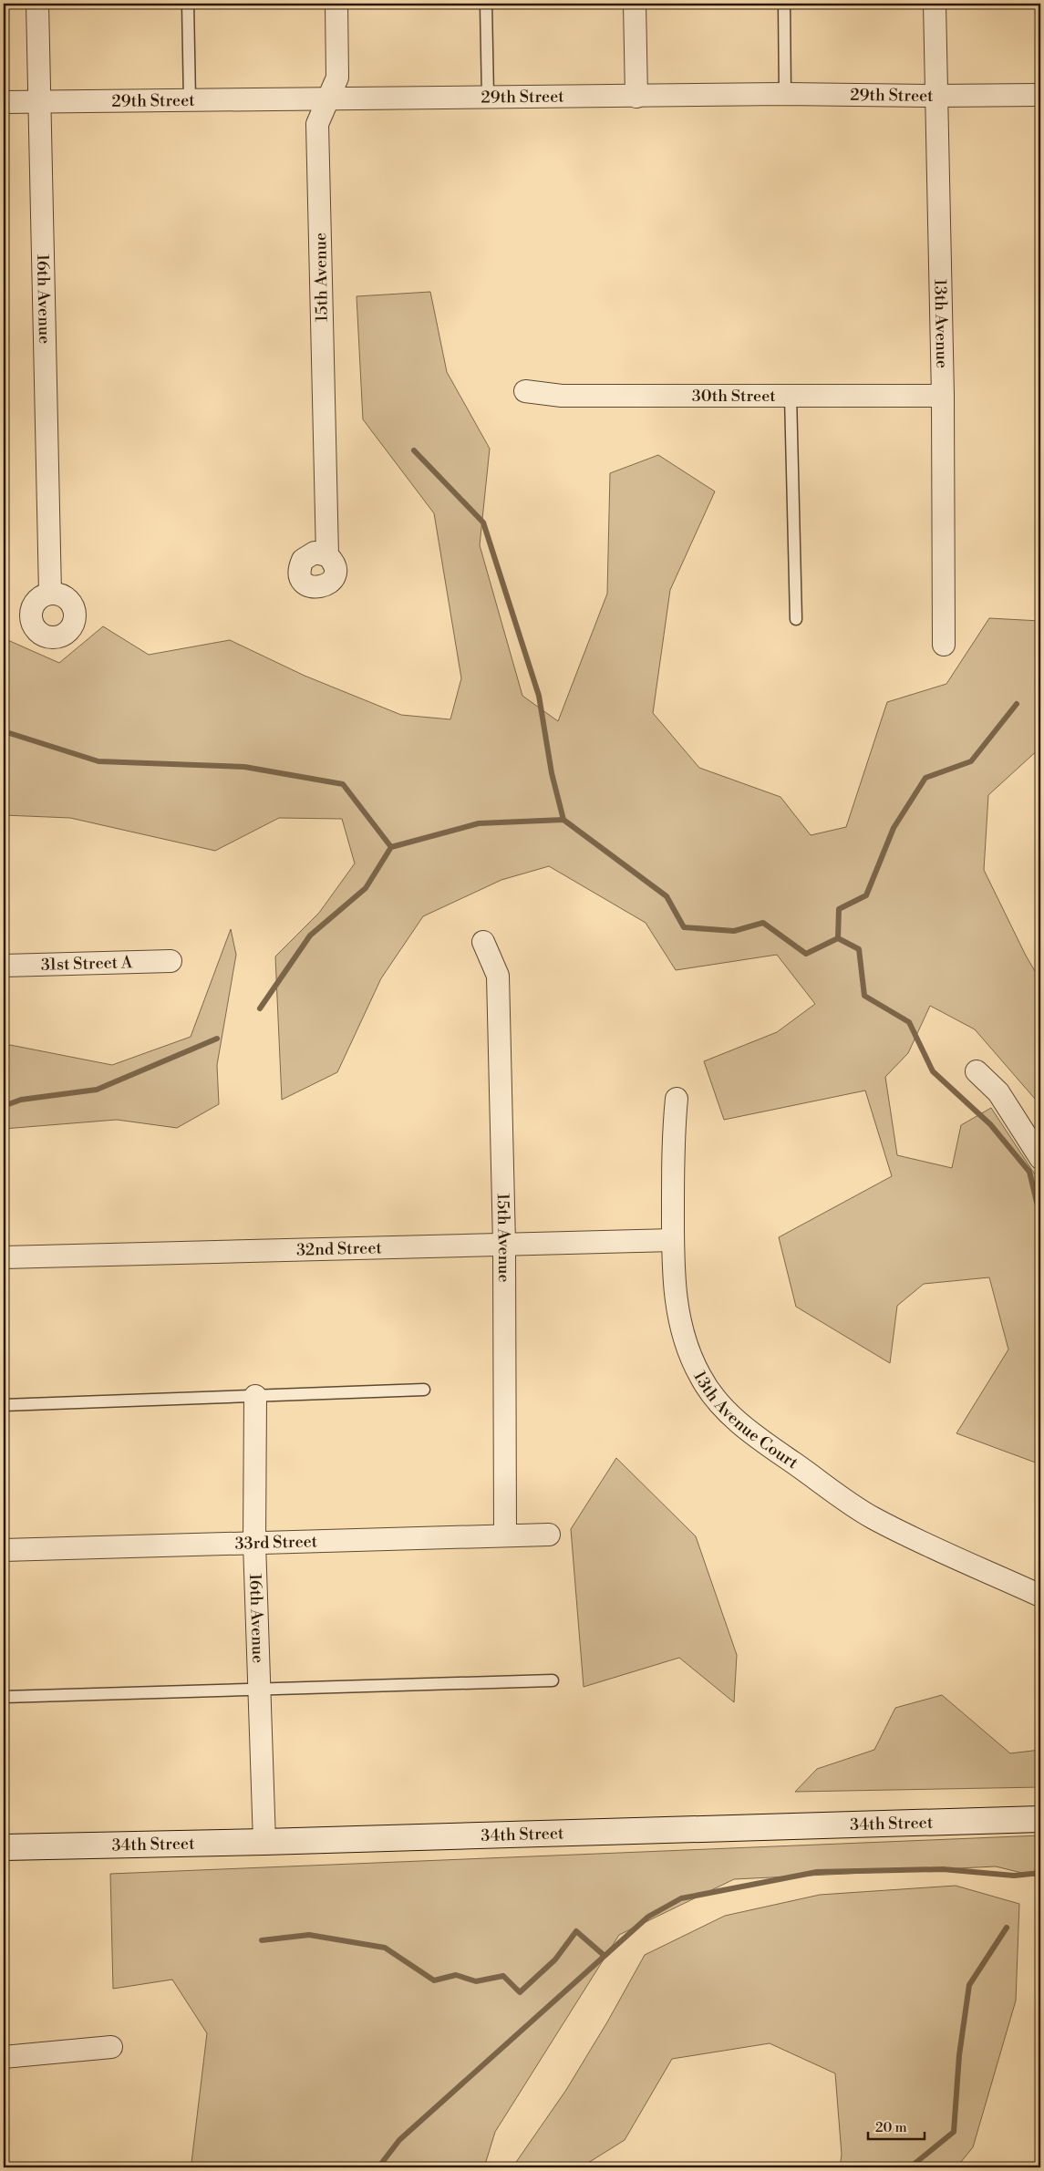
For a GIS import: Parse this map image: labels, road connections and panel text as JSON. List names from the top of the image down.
{
  "streets": {
    "street": [
      "29th Street",
      "15th Avenue",
      "16th Avenue",
      "13th Avenue",
      "30th Street",
      "31st Street A",
      "32nd Street",
      "13th Avenue Court",
      "33rd Street",
      "34th Street"
    ]
  },
  "crossings": [
    ["29th Street", "15th Avenue"],
    ["29th Street", "16th Avenue"],
    ["29th Street", "13th Avenue"],
    ["15th Avenue", "32nd Street"],
    ["15th Avenue", "33rd Street"],
    ["16th Avenue", "33rd Street"],
    ["16th Avenue", "34th Street"],
    ["13th Avenue", "30th Street"],
    ["32nd Street", "13th Avenue Court"]
  ],
  "scale_bar": "20 m"
}
